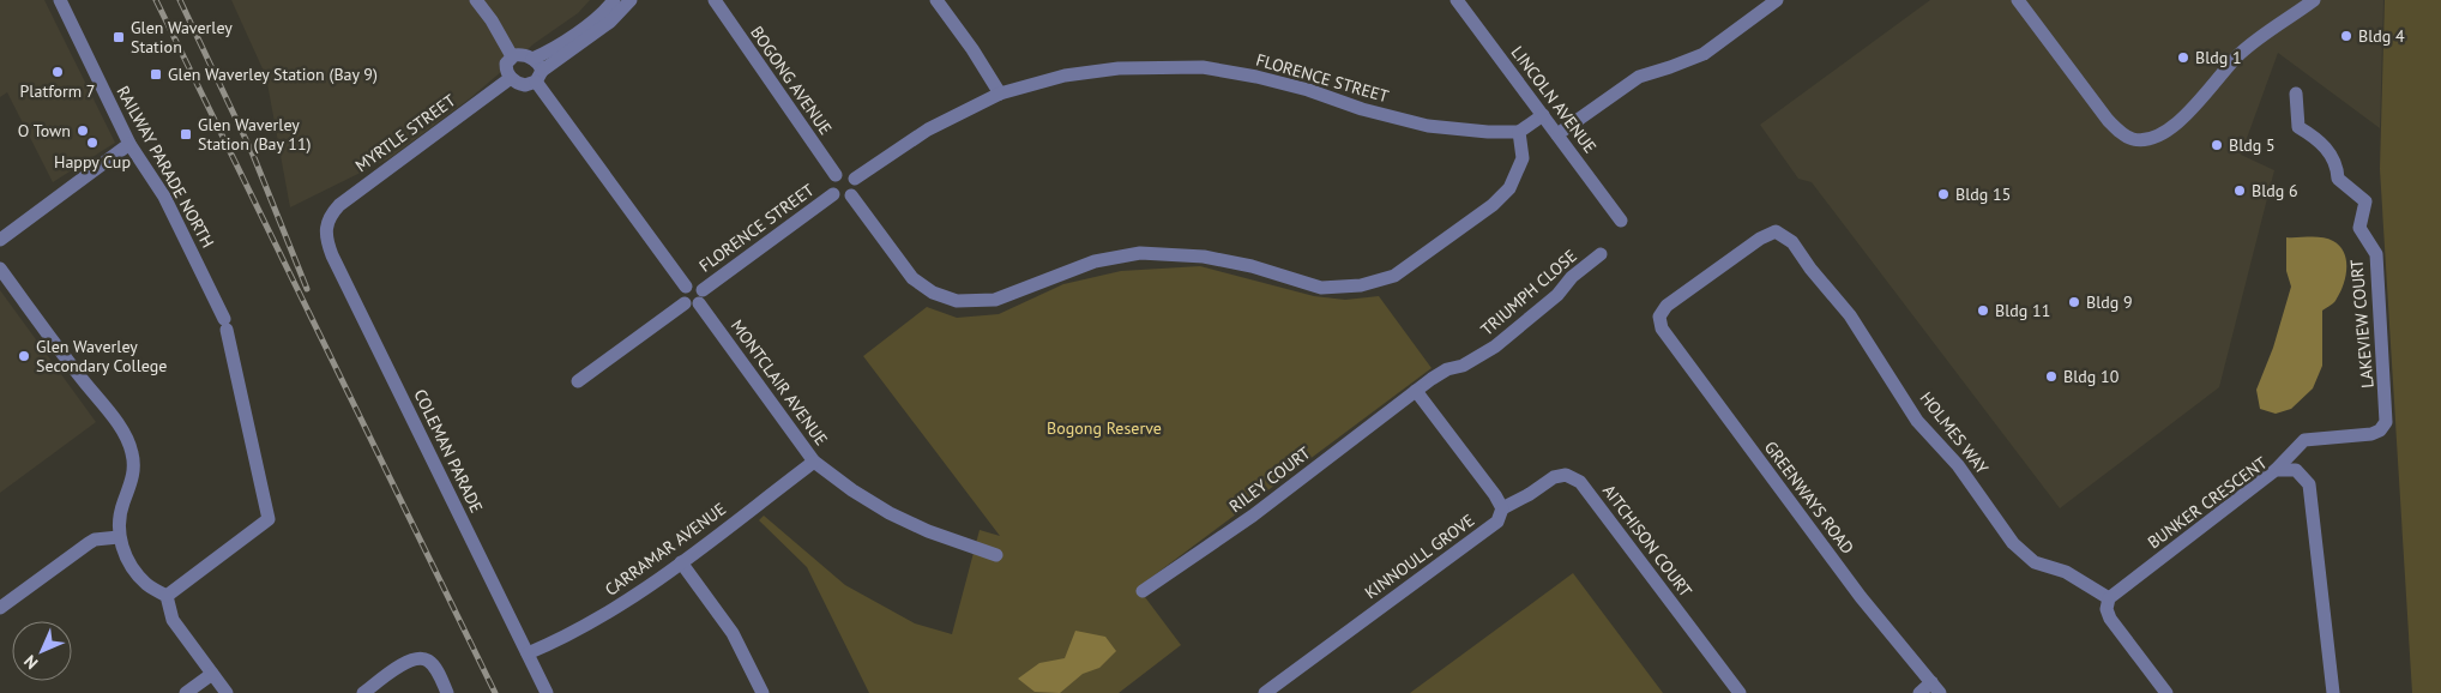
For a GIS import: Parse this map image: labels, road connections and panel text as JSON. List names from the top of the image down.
{
  "streets": {
    "street": [
      "FLORENCE STREET",
      "BOGONG AVENUE",
      "LINCOLN AVENUE",
      "MYRTLE STREET",
      "RAILWAY PARADE NORTH",
      "TRIUMPH CLOSE",
      "LAKEVIEW COURT",
      "MONTCLAIR AVENUE",
      "HOLMES WAY",
      "COLEMAN PARADE",
      "RILEY COURT",
      "GREENWAYS ROAD",
      "BUNKER CRESCENT",
      "AITCHISON COURT",
      "CARRAMAR AVENUE",
      "KINNOULL GROVE"
    ]
  },
  "crossings": [
    ["FLORENCE STREET", "BOGONG AVENUE"],
    ["FLORENCE STREET", "MONTCLAIR AVENUE"],
    ["MYRTLE STREET", "COLEMAN PARADE"],
    ["TRIUMPH CLOSE", "RILEY COURT"],
    ["LAKEVIEW COURT", "BUNKER CRESCENT"],
    ["MONTCLAIR AVENUE", "CARRAMAR AVENUE"],
    ["HOLMES WAY", "GREENWAYS ROAD"],
    ["HOLMES WAY", "BUNKER CRESCENT"],
    ["COLEMAN PARADE", "CARRAMAR AVENUE"],
    ["AITCHISON COURT", "KINNOULL GROVE"]
  ],
  "parks": ["Bogong Reserve"],
  "places": {
    "other": [
      "Bldg 4",
      "Bldg 1",
      "Platform 7",
      "O Town",
      "Happy Cup",
      "Bldg 5",
      "Bldg 6",
      "Bldg 15",
      "Bldg 9",
      "Bldg 11",
      "Glen Waverley Secondary College",
      "Bldg 10"
    ],
    "transit": ["Glen Waverley Station", "Glen Waverley Station (Bay 9)", "Glen Waverley Station (Bay 11)"]
  },
  "north": "bottom left"
}
